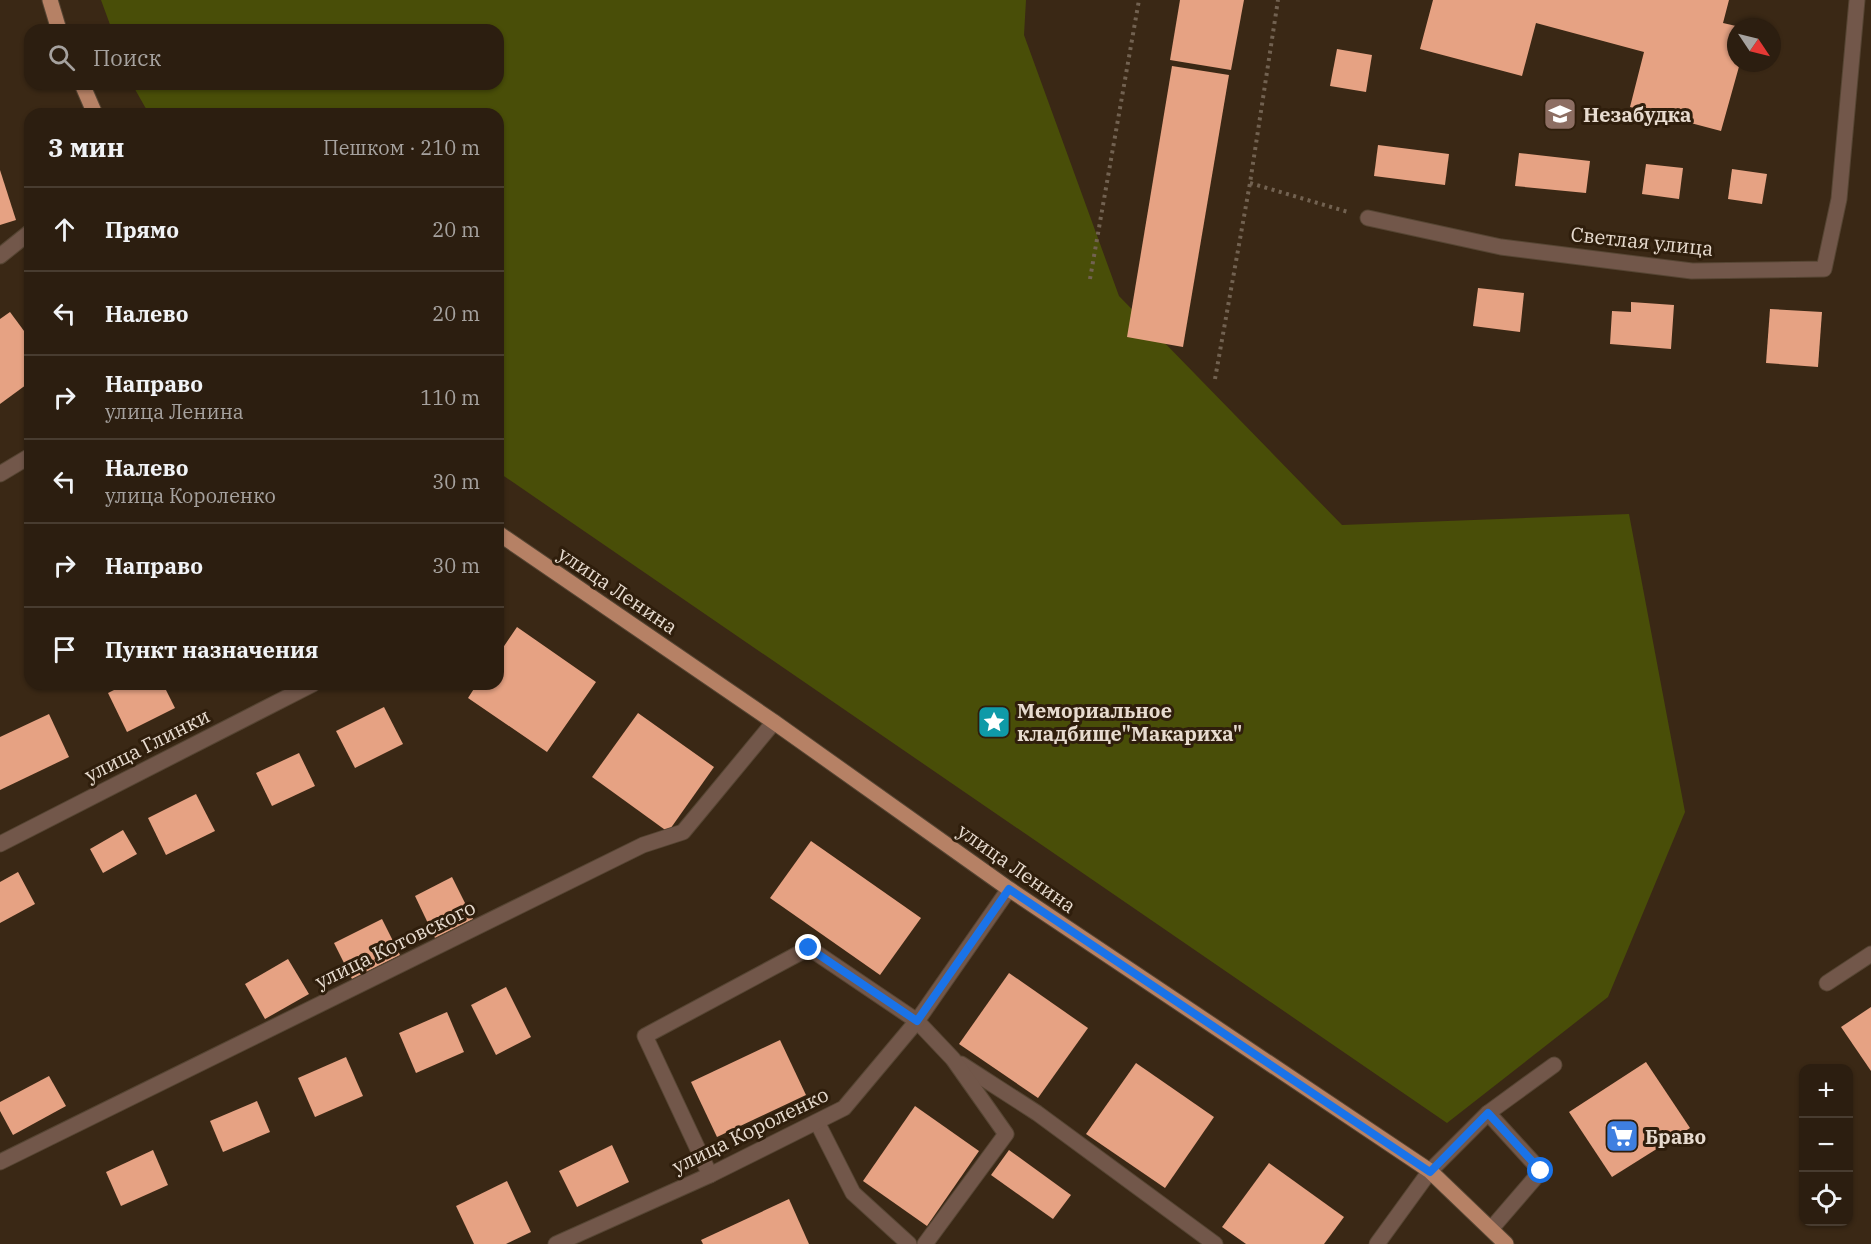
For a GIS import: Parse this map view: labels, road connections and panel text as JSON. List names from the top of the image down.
{
  "streets": {
    "main road": ["улица Ленина"],
    "street": [
      "Светлая улица",
      "улица Глинки",
      "улица Котовского",
      "улица Короленко"
    ]
  },
  "crossings": [
    ["улица Ленина", "улица Котовского"],
    ["улица Ленина", "улица Короленко"]
  ],
  "places": {
    "school or university": ["Незабудка"],
    "place": ["Мемориальное кладбище\"Макариха\""],
    "supermarket": ["Браво"]
  },
  "north": "bottom right",
  "page": {
    "search": "Поиск",
    "heading": ["3 мин", "Пешком · 210 m"],
    "list": [
      ["Прямо", "20 m"],
      ["Налево", "20 m"],
      ["Направо", "улица Ленина", "110 m"],
      ["Налево", "улица Короленко", "30 m"],
      ["Направо", "30 m"],
      "Пункт назначения"
    ],
    "map_buttons": ["+", "−"]
  }
}
